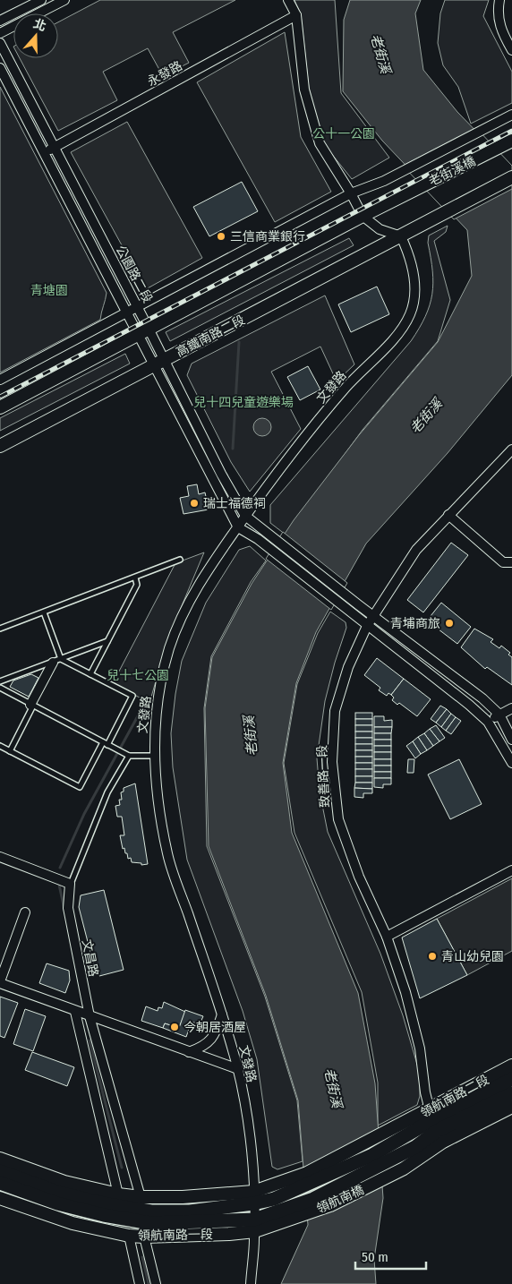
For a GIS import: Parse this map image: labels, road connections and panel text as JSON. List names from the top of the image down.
{
  "streets": {
    "main road": ["領航南路二段", "領航南橋", "領航南路一段"],
    "street": [
      "永發路",
      "老街溪橋",
      "公園路二段",
      "高鐵南路二段",
      "文發路",
      "致善路一段",
      "文昌路"
    ]
  },
  "crossings": [
    ["永發路", "公園路二段"],
    ["公園路二段", "高鐵南路二段"],
    ["公園路二段", "文發路"],
    ["高鐵南路二段", "文發路"],
    ["文發路", "領航南路一段"],
    ["致善路一段", "領航南路二段"],
    ["文昌路", "領航南路一段"],
    ["領航南路二段", "領航南橋"],
    ["領航南路二段", "領航南路一段"],
    ["領航南橋", "領航南路一段"]
  ],
  "water": ["老街溪"],
  "parks": [
    "公十一公園",
    "青塘園",
    "兒十四兒童遊樂場",
    "兒十七公園"
  ],
  "places": [
    "三信商業銀行",
    "瑞士福德祠",
    "青埔商旅",
    "青山幼兒園",
    "今朝居酒屋"
  ],
  "scale_bar": "50 m",
  "north": "top"
}
